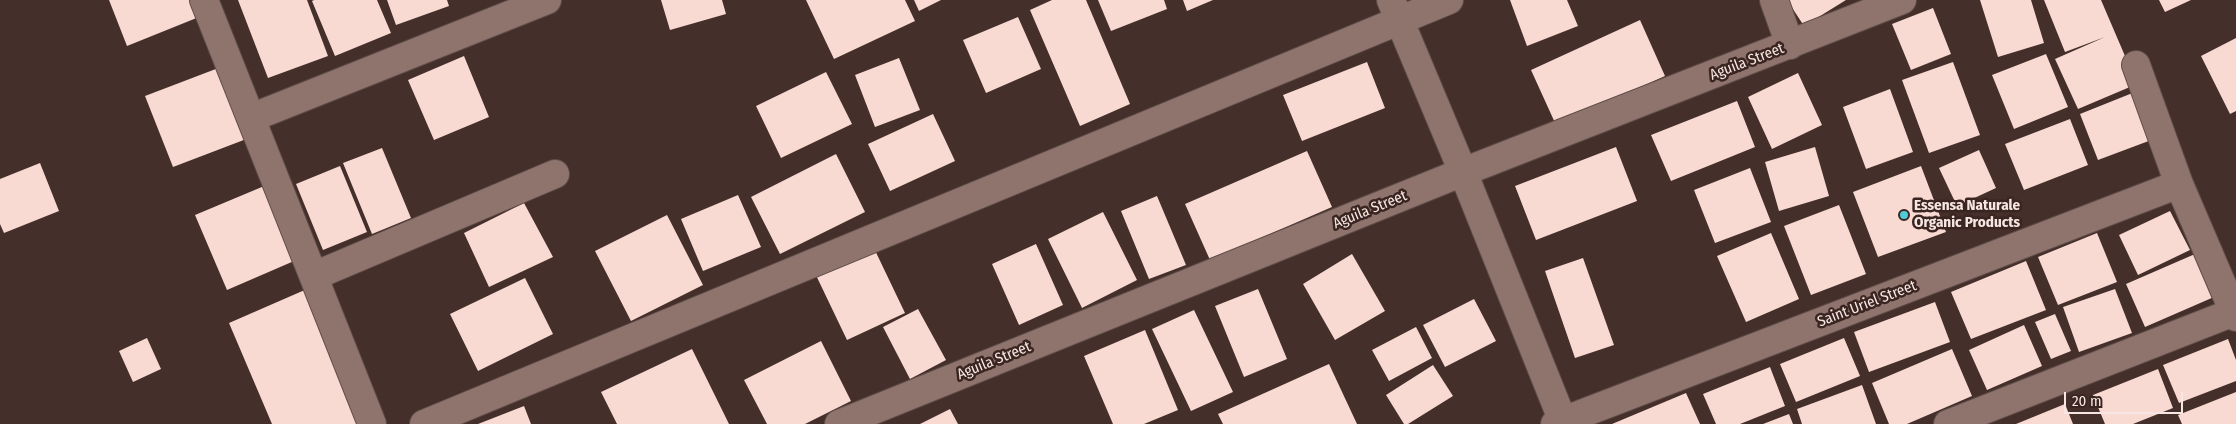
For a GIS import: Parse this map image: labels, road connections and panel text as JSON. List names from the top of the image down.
{
  "streets": {
    "street": ["Aguila Street", "Saint Uriel Street"]
  },
  "places": ["Essensa Naturale Organic Products"],
  "scale_bar": "20 m"
}
